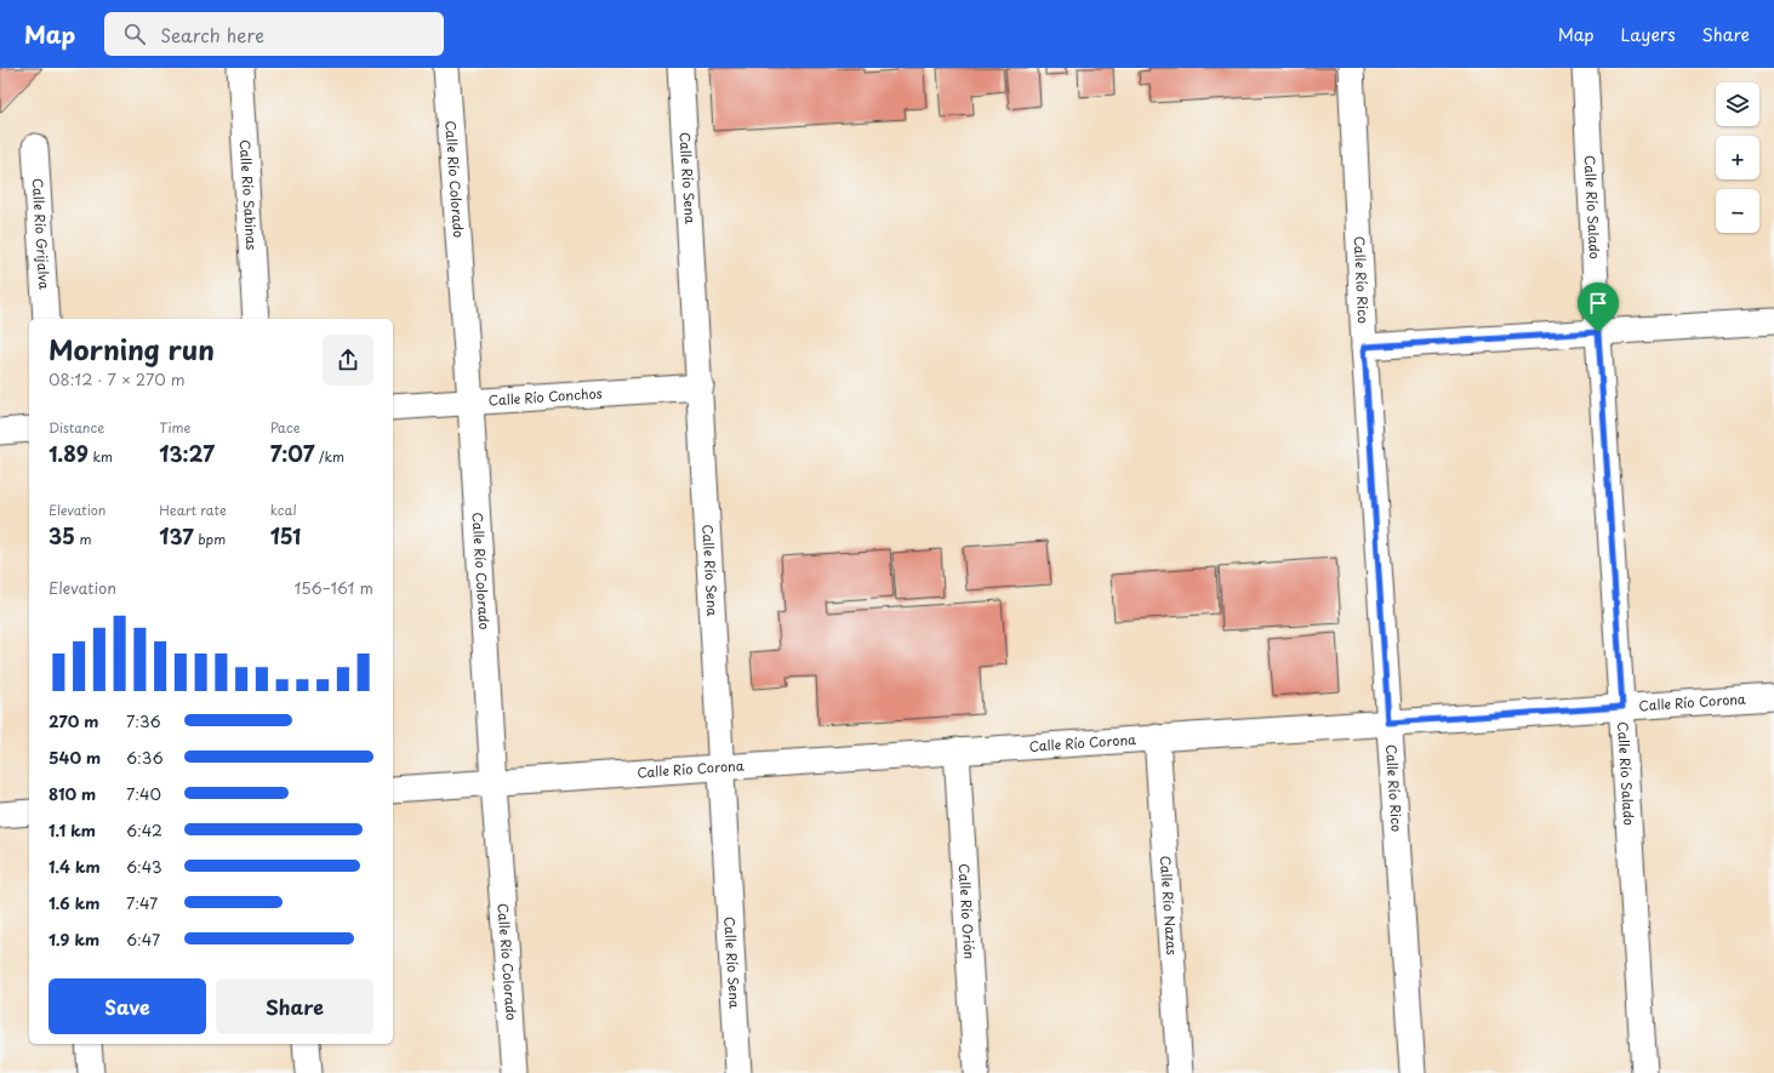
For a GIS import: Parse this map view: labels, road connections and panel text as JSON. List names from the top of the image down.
{
  "streets": {
    "street": [
      "Calle Río Colorado",
      "Calle Río Sena",
      "Calle Río Sabinas",
      "Calle Río Salado",
      "Calle Río Grijalva",
      "Calle Río Rico",
      "Calle Río Conchos",
      "Calle Río Corona",
      "Calle Río Nazas",
      "Calle Río Orión"
    ]
  },
  "crossings": [
    ["Calle Río Colorado", "Calle Río Conchos"],
    ["Calle Río Colorado", "Calle Río Corona"],
    ["Calle Río Sena", "Calle Río Conchos"],
    ["Calle Río Sena", "Calle Río Corona"],
    ["Calle Río Salado", "Calle Río Corona"],
    ["Calle Río Rico", "Calle Río Corona"],
    ["Calle Río Corona", "Calle Río Nazas"],
    ["Calle Río Corona", "Calle Río Orión"]
  ],
  "page": {
    "header": "Map",
    "search": "Search here",
    "nav": ["Map", "Layers", "Share"],
    "map_buttons": ["+", "−"],
    "heading": ["Morning run", "08:12 · 7 × 270 m"],
    "stats": [
      ["Distance", "1.89 km"],
      ["Time", "13:27"],
      ["Pace", "7:07 /km"],
      ["Elevation", "35 m"],
      ["Heart rate", "137 bpm"],
      ["kcal", "151"]
    ],
    "chart": ["Elevation", "156–161 m"],
    "list": [
      {
        "name": "270 m",
        "note": "7:36"
      },
      {
        "name": "540 m",
        "note": "6:36"
      },
      {
        "name": "810 m",
        "note": "7:40"
      },
      {
        "name": "1.1 km",
        "note": "6:42"
      },
      {
        "name": "1.4 km",
        "note": "6:43"
      },
      {
        "name": "1.6 km",
        "note": "7:47"
      },
      {
        "name": "1.9 km",
        "note": "6:47"
      }
    ],
    "buttons": ["Save", "Share"]
  }
}
